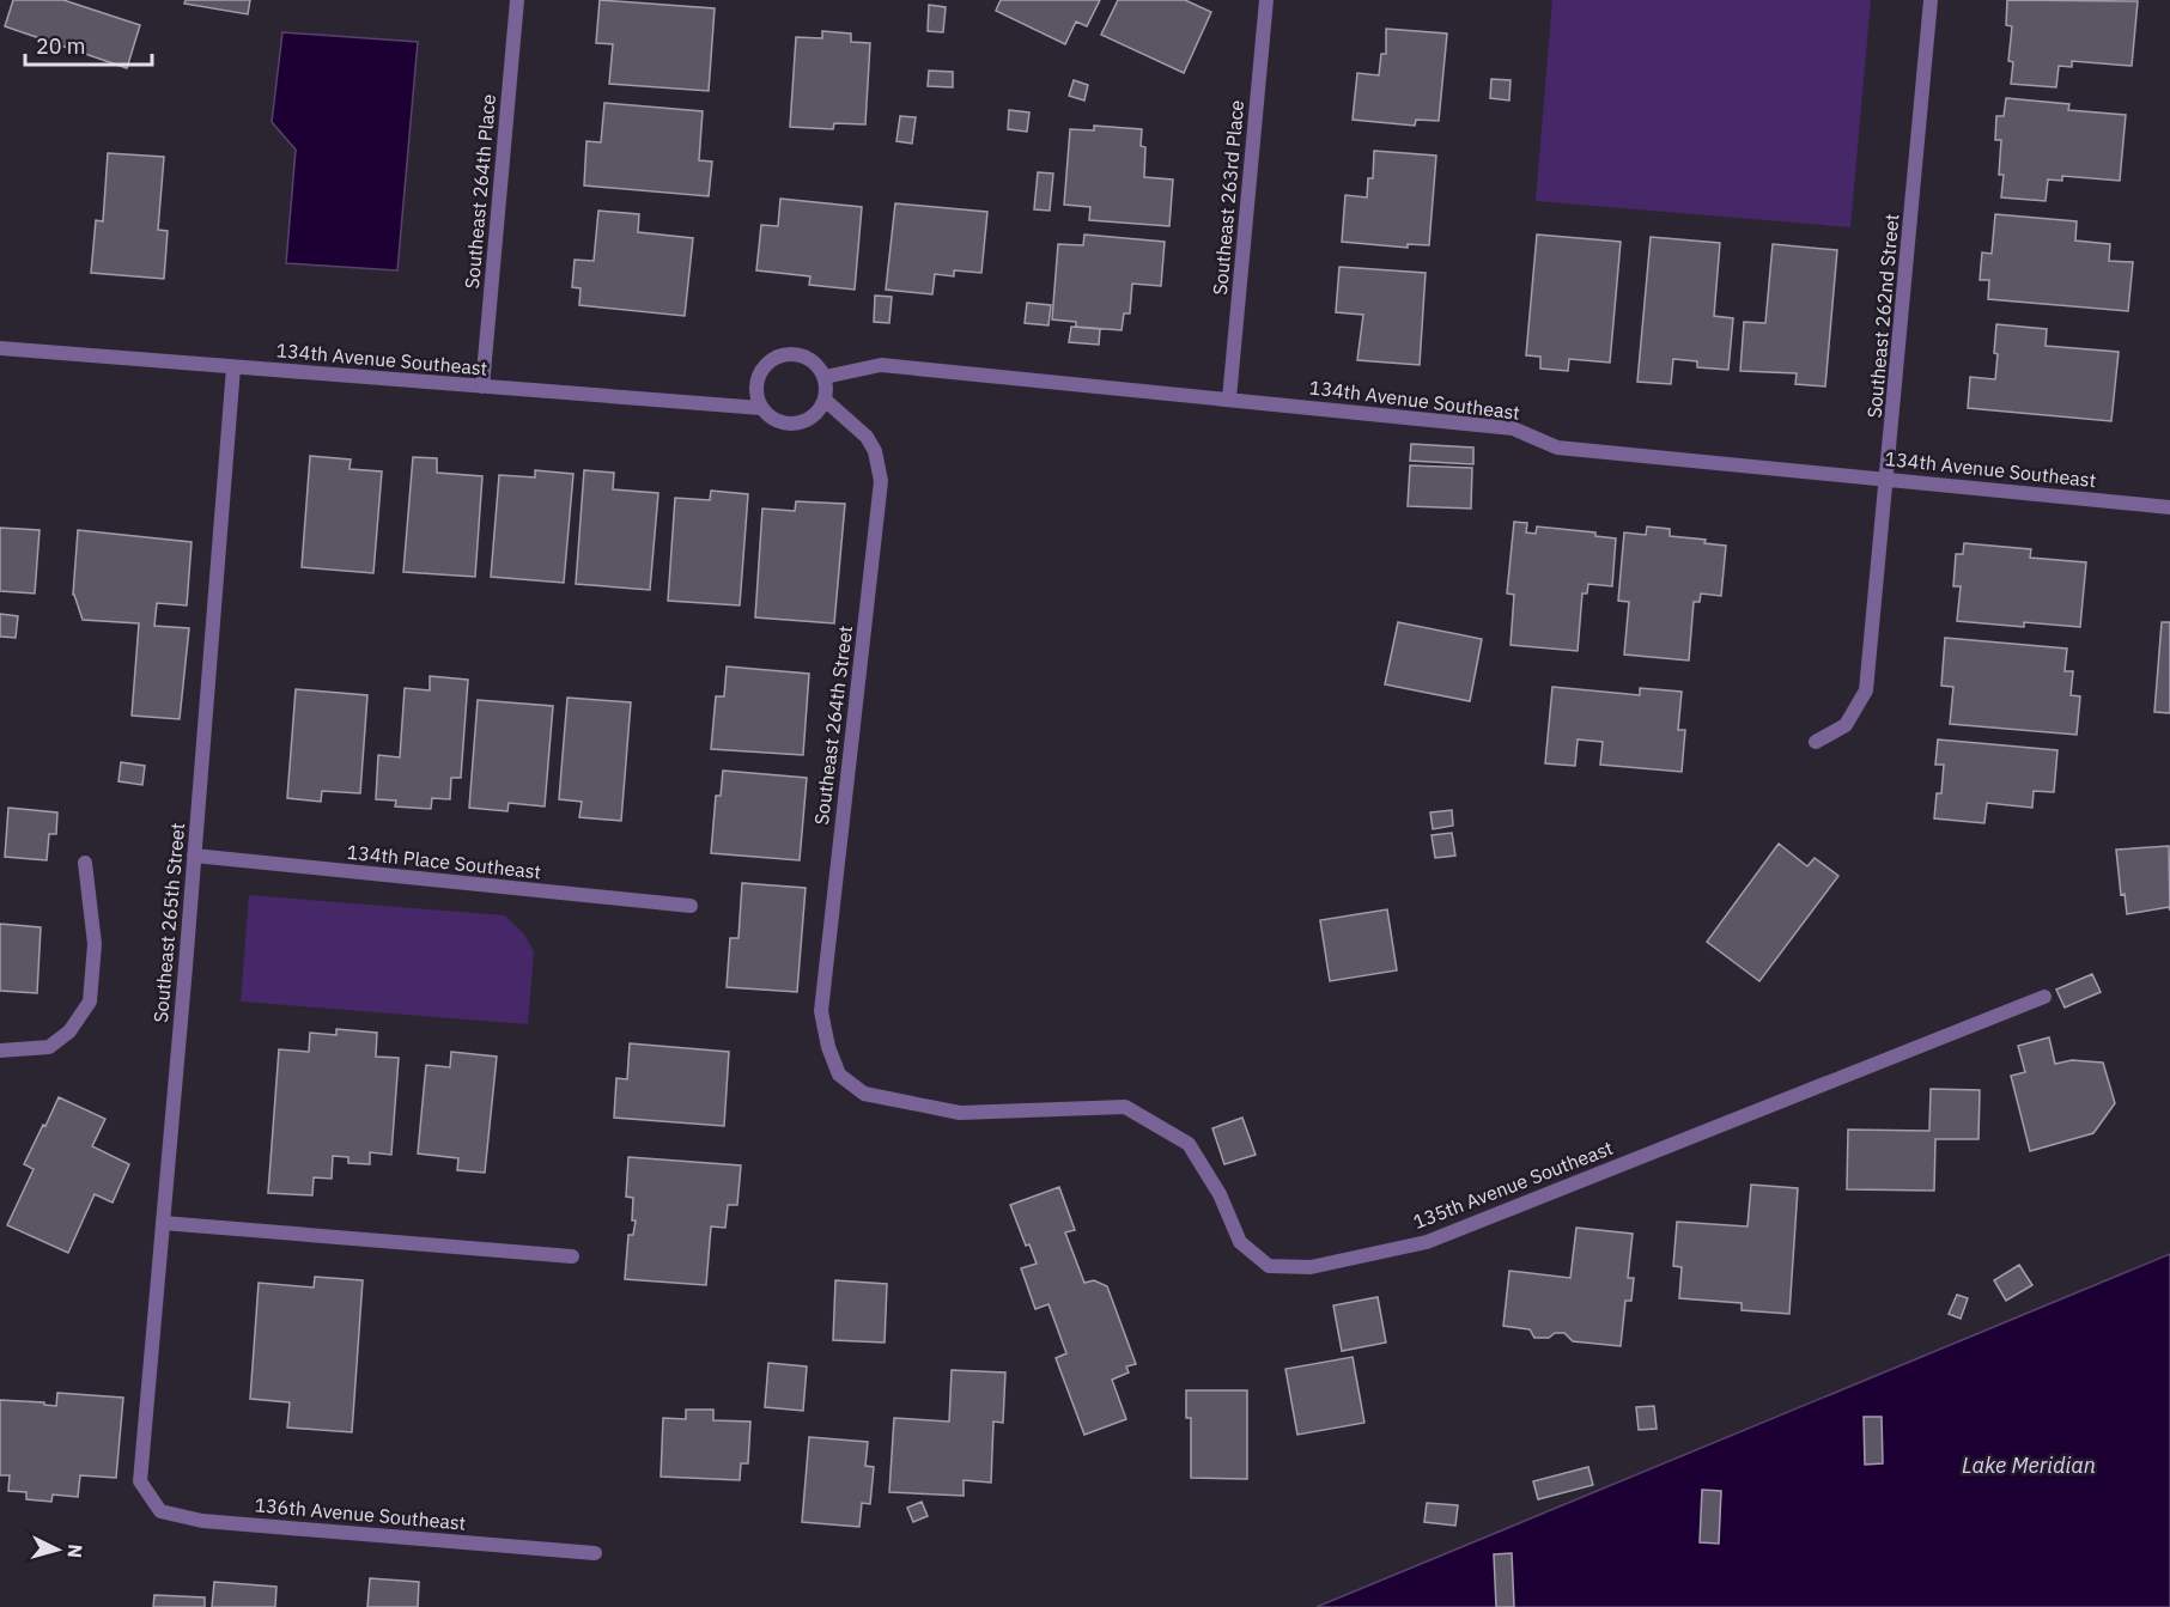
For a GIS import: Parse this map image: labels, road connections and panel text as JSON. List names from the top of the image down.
{
  "streets": {
    "street": [
      "Southeast 264th Place",
      "Southeast 263rd Place",
      "Southeast 262nd Street",
      "134th Avenue Southeast",
      "Southeast 264th Street",
      "134th Place Southeast",
      "Southeast 265th Street",
      "135th Avenue Southeast",
      "136th Avenue Southeast"
    ]
  },
  "crossings": [
    ["Southeast 264th Place", "134th Avenue Southeast"],
    ["Southeast 263rd Place", "134th Avenue Southeast"],
    ["Southeast 262nd Street", "134th Avenue Southeast"],
    ["134th Avenue Southeast", "Southeast 264th Street"],
    ["134th Avenue Southeast", "Southeast 265th Street"],
    ["Southeast 264th Street", "135th Avenue Southeast"],
    ["134th Place Southeast", "Southeast 265th Street"],
    ["Southeast 265th Street", "136th Avenue Southeast"]
  ],
  "water": ["Lake Meridian"],
  "scale_bar": "20 m",
  "north": "right"
}
